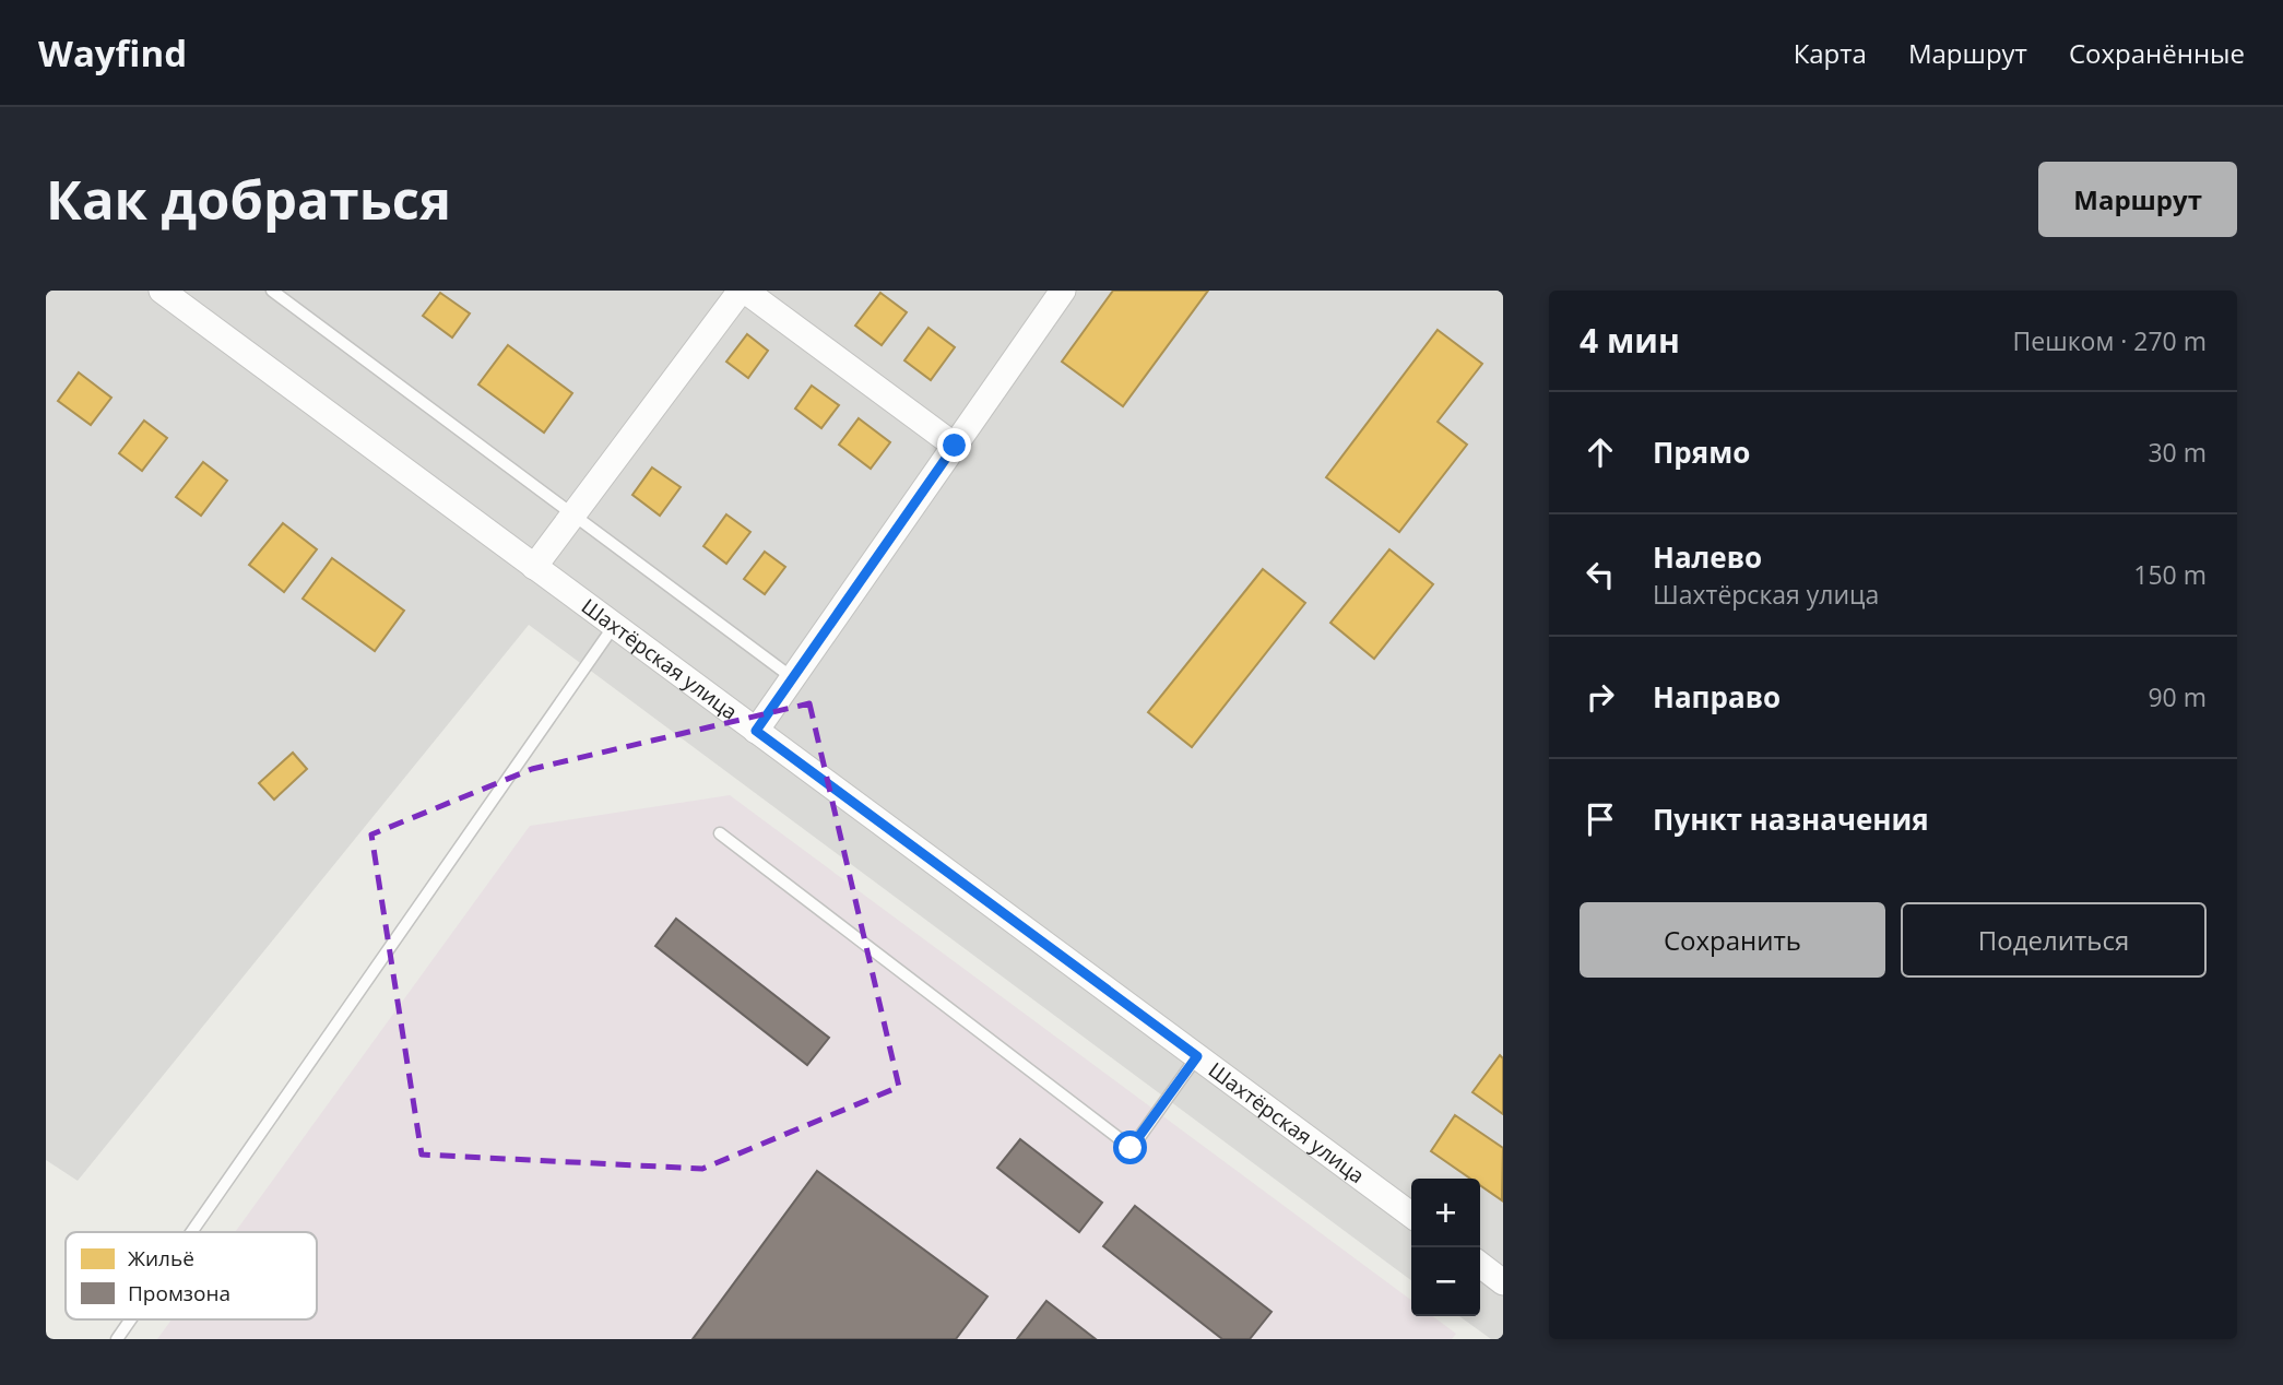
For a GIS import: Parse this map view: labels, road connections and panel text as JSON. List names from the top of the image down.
{
  "streets": {
    "street": ["Шахтёрская улица"]
  },
  "legend": ["Жильё", "Промзона"],
  "page": {
    "header": "Wayfind",
    "nav": ["Карта", "Маршрут", "Сохранённые"],
    "buttons": [
      "Маршрут",
      ["Сохранить", "Поделиться"]
    ],
    "title": "Как добраться",
    "heading": ["4 мин", "Пешком · 270 m"],
    "list": [
      ["Прямо", "30 m"],
      ["Налево", "Шахтёрская улица", "150 m"],
      ["Направо", "90 m"],
      "Пункт назначения"
    ],
    "map_buttons": ["+", "−"]
  }
}
